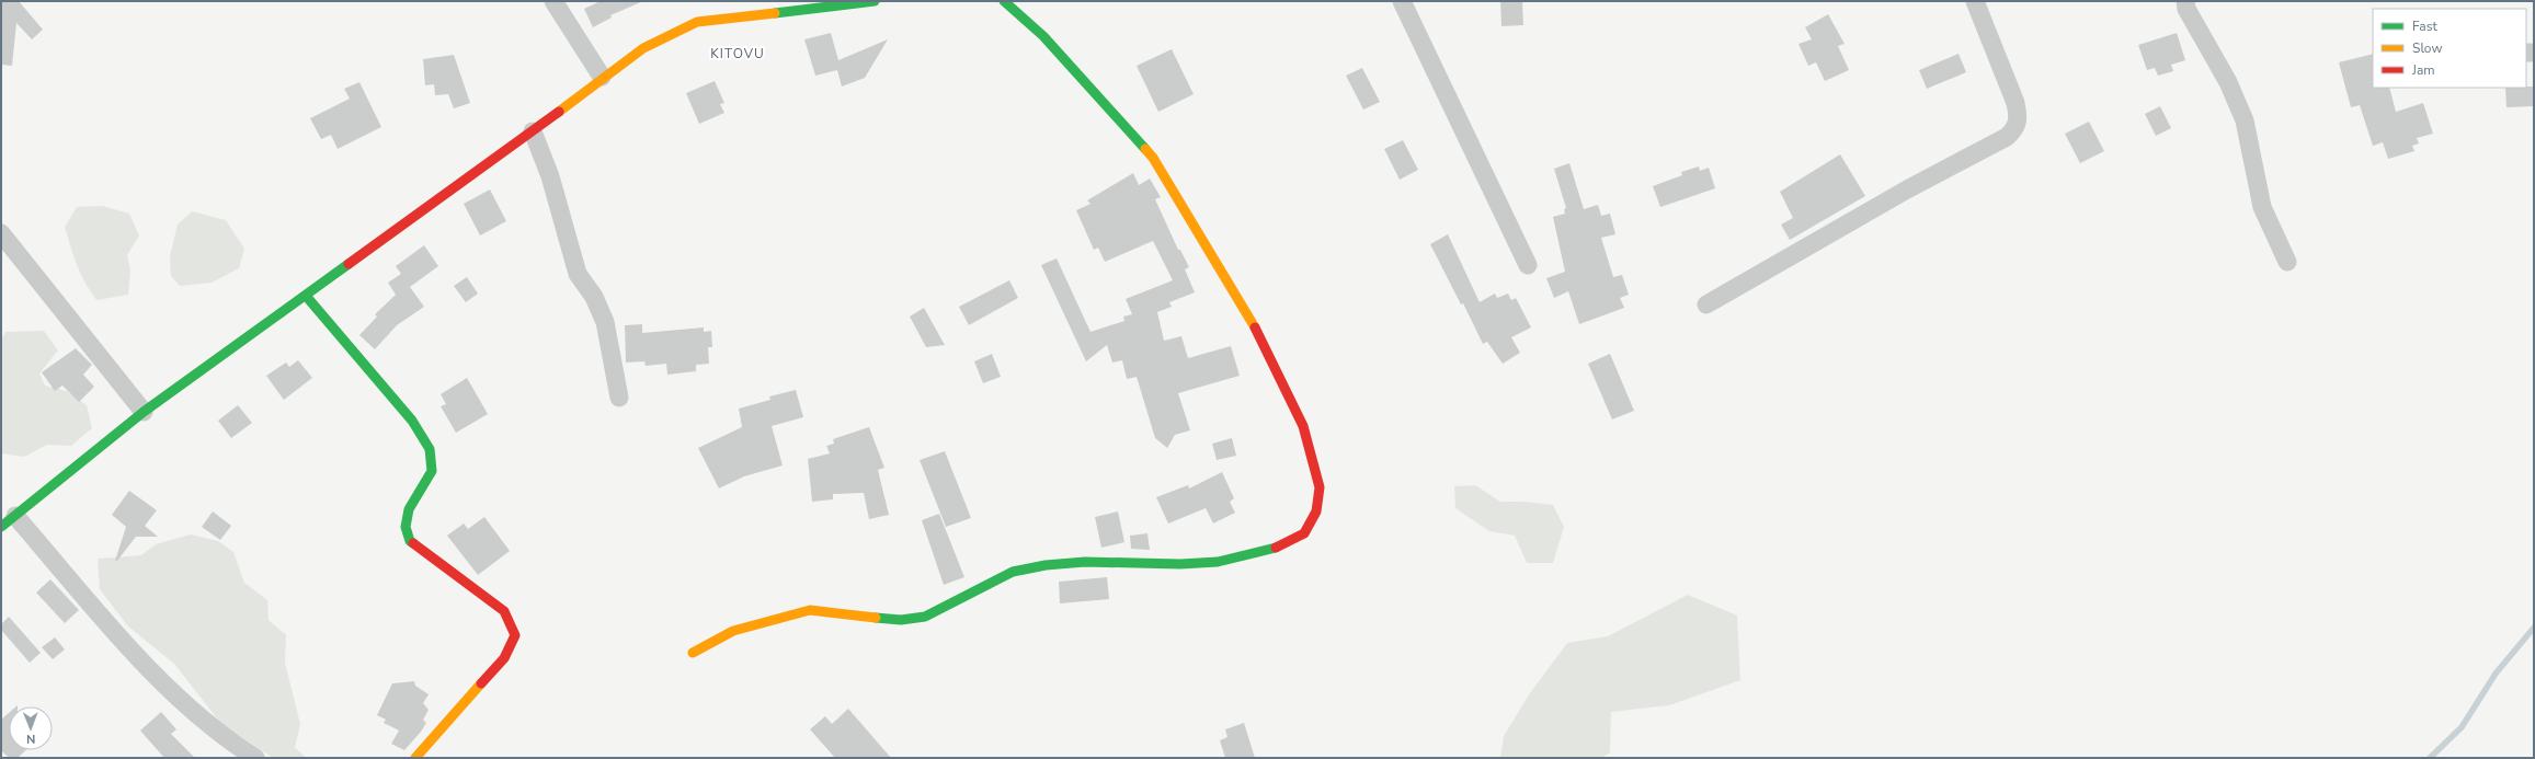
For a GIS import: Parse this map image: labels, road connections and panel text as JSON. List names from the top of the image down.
{
  "districts": ["KITOVU"],
  "legend": ["Fast", "Slow", "Jam"],
  "north": "bottom"
}
